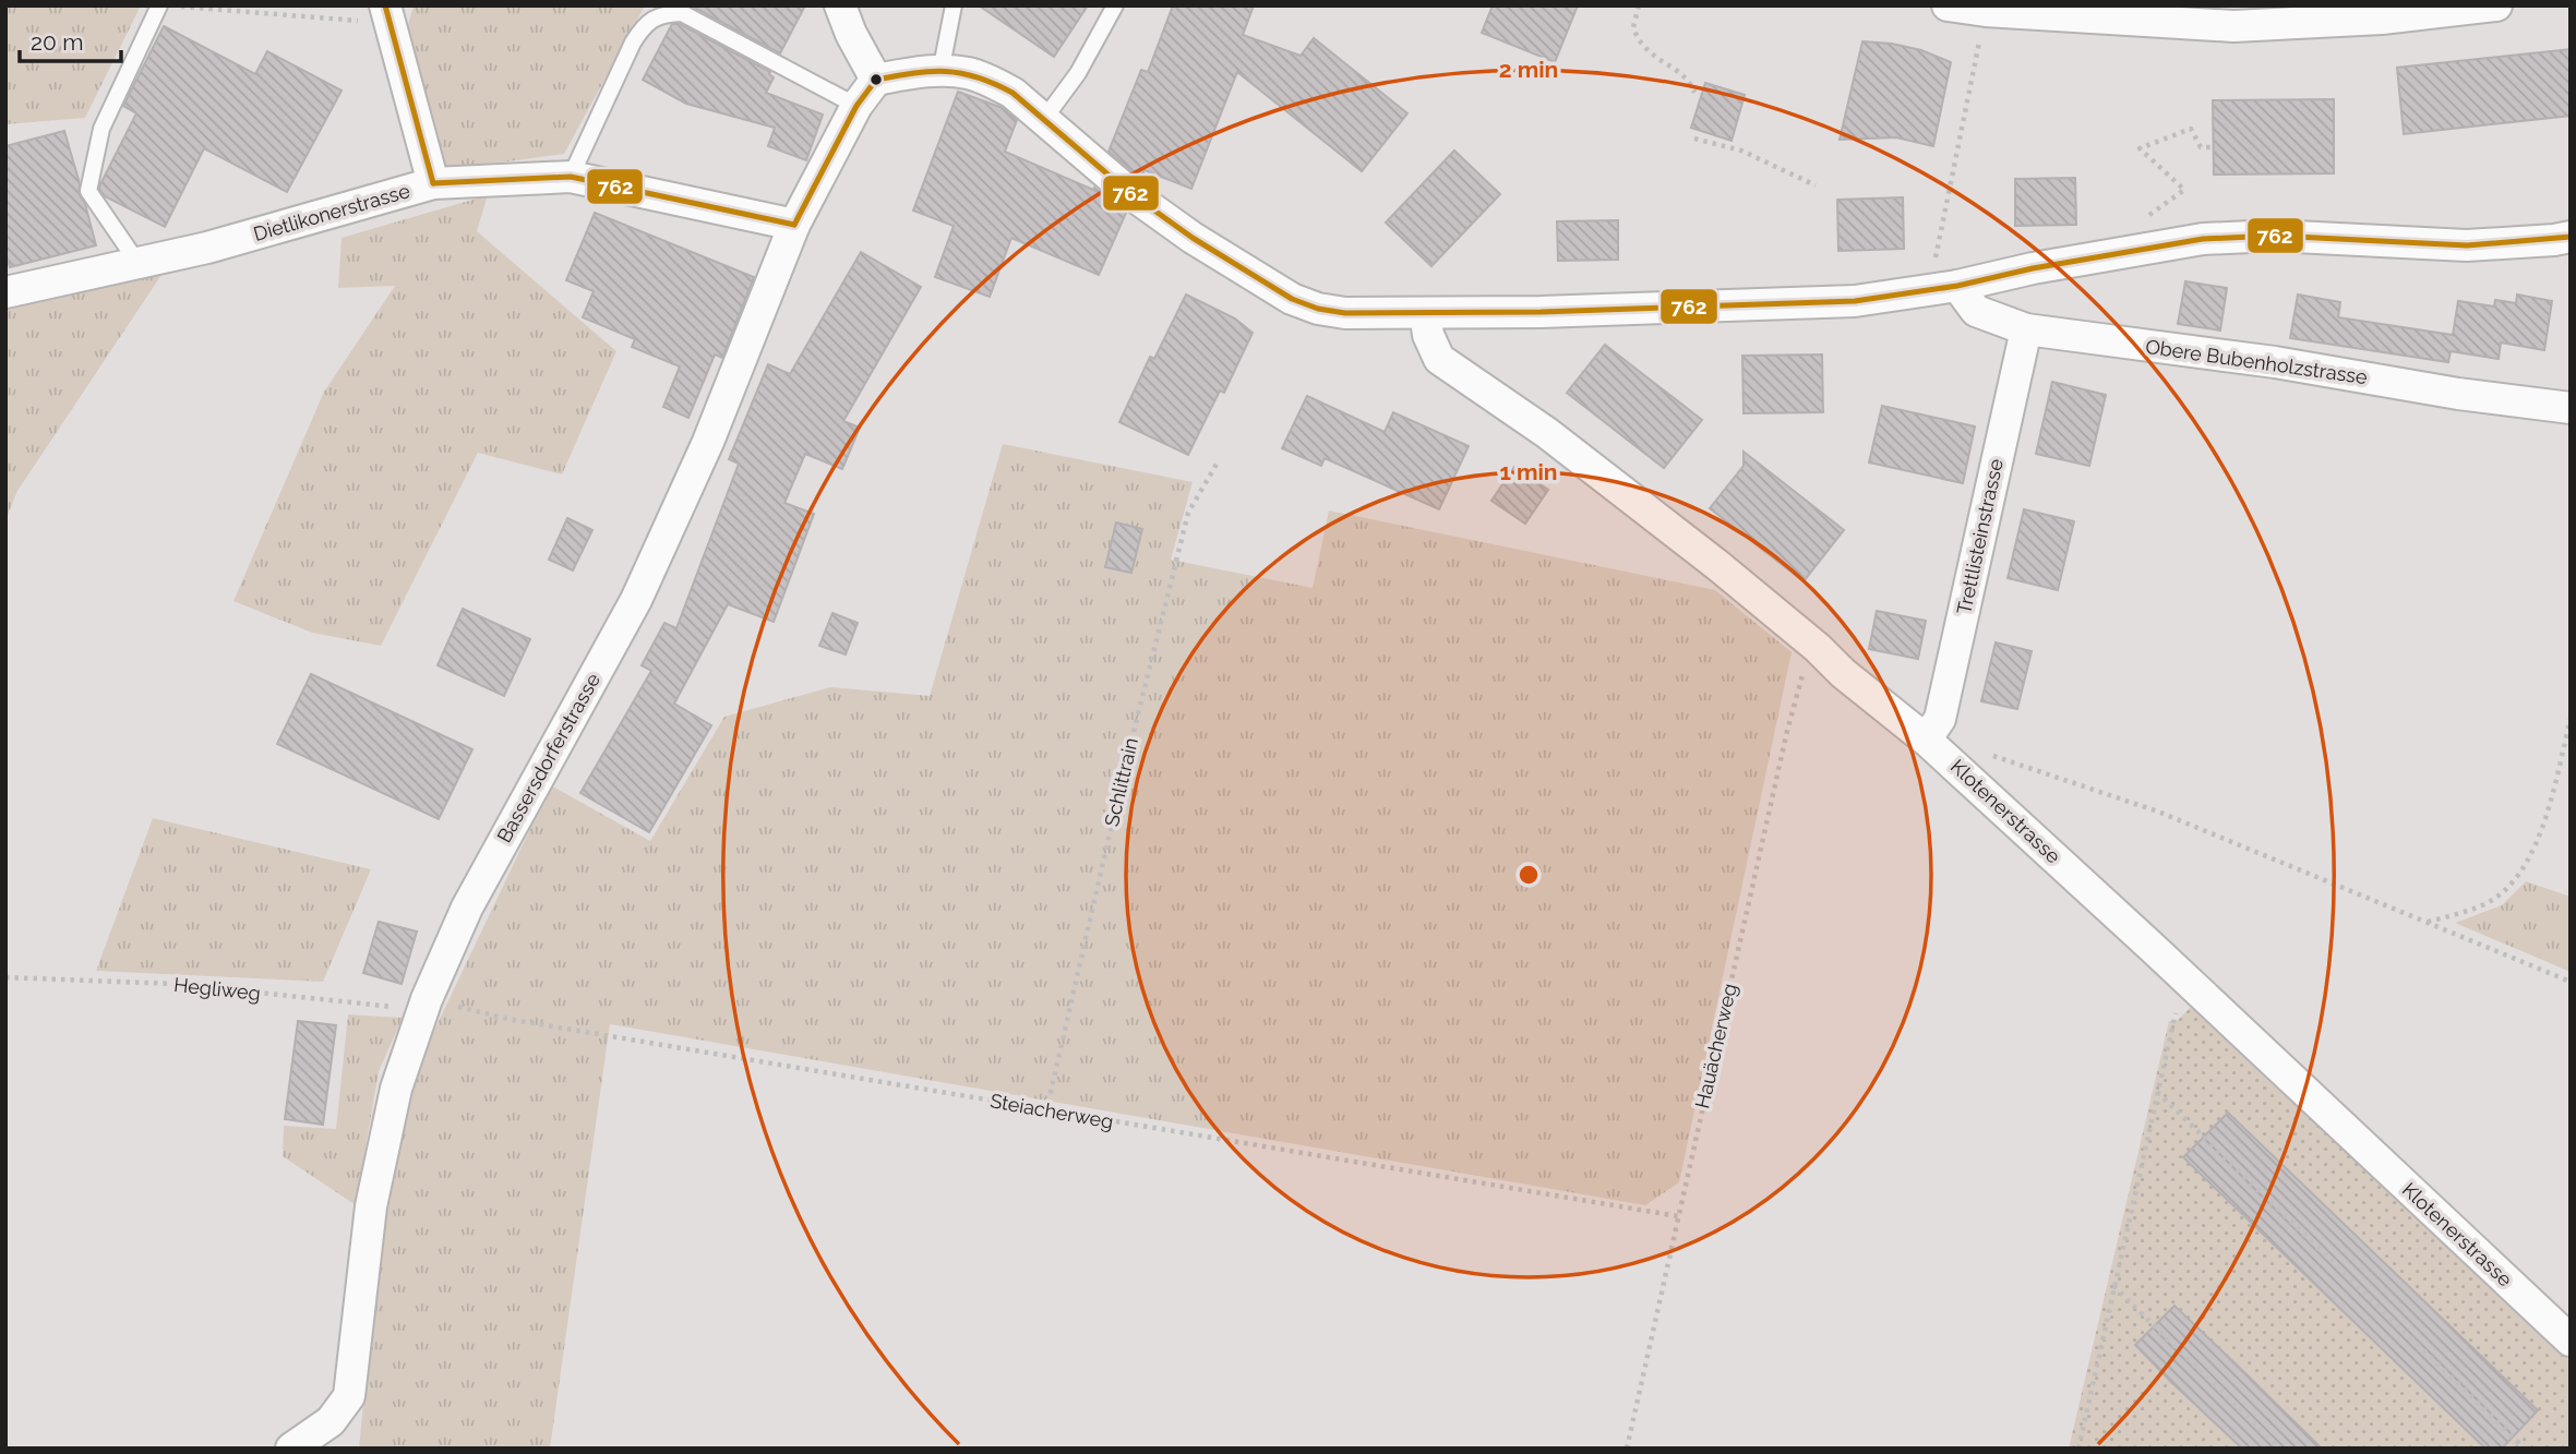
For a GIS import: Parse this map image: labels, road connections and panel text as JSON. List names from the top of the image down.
{
  "streets": {
    "street": [
      "Dietlikonerstrasse",
      "Obere Bubenholzstrasse",
      "Trettlisteinstrasse",
      "Bassersdorferstrasse",
      "Klotenerstrasse"
    ],
    "path": [
      "Schlittrain",
      "Hegliweg",
      "Hauächerweg",
      "Steiacherweg"
    ]
  },
  "crossings": [
    ["Dietlikonerstrasse", "Bassersdorferstrasse"],
    ["Obere Bubenholzstrasse", "Trettlisteinstrasse"],
    ["Trettlisteinstrasse", "Klotenerstrasse"],
    ["Bassersdorferstrasse", "Hegliweg"],
    ["Bassersdorferstrasse", "Steiacherweg"],
    ["Schlittrain", "Steiacherweg"],
    ["Klotenerstrasse", "Hauächerweg"],
    ["Hegliweg", "Steiacherweg"],
    ["Hauächerweg", "Steiacherweg"]
  ],
  "lines": ["transit line 762"],
  "scale_bar": "20 m",
  "rings": ["2 min", "1 min"]
}
